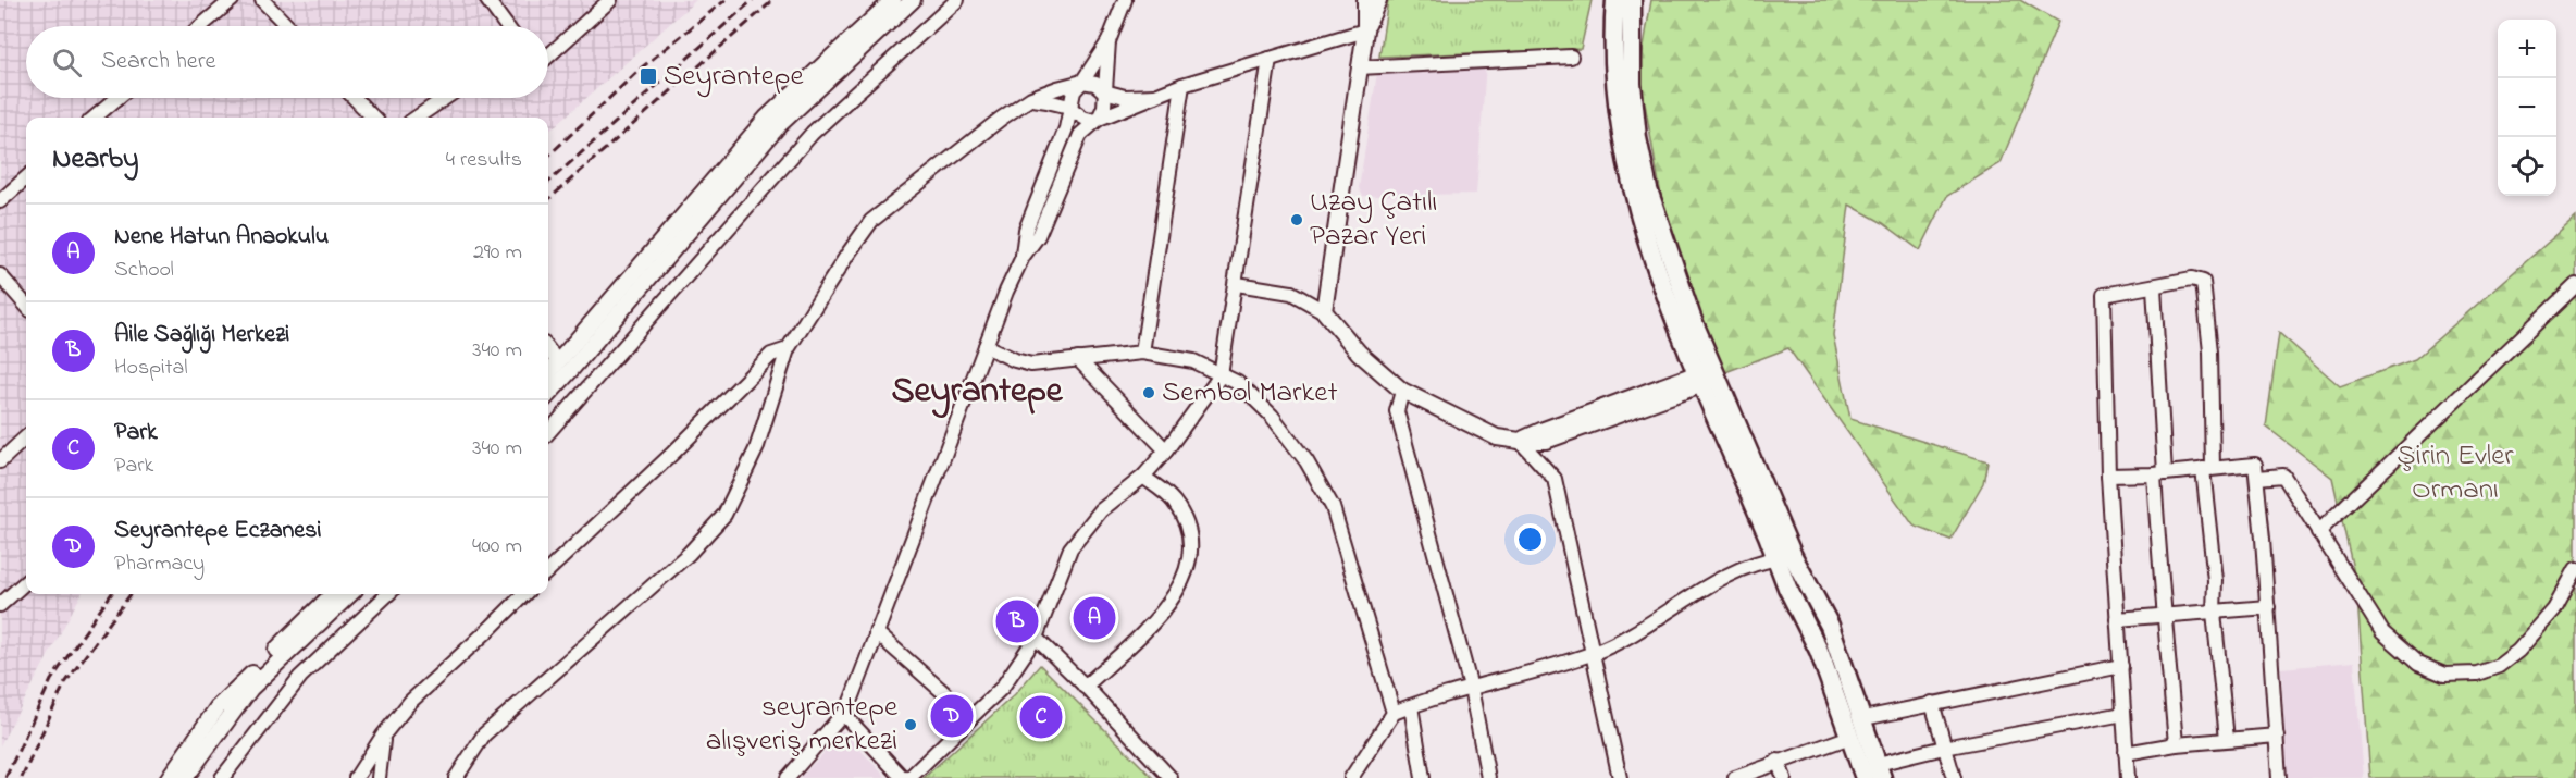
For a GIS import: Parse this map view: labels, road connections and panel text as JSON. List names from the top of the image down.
{
  "districts": ["Seyrantepe"],
  "parks": ["Şirin Evler Ormanı"],
  "places": {
    "transit": ["Seyrantepe"],
    "other": ["Uzay Çatılı Pazar Yeri", "Sembol Market", "seyrantepe alışveriş merkezi"]
  },
  "page": {
    "map_buttons": ["+", "−"],
    "search": "Search here",
    "heading": ["Nearby", "4 results"],
    "list": [
      {
        "mark": "A",
        "name": "Nene Hatun Anaokulu",
        "note": "School",
        "value": "290 m"
      },
      {
        "mark": "B",
        "name": "Aile Sağlığı Merkezi",
        "note": "Hospital",
        "value": "340 m"
      },
      {
        "mark": "C",
        "name": "Park",
        "note": "Park",
        "value": "340 m"
      },
      {
        "mark": "D",
        "name": "Seyrantepe Eczanesi",
        "note": "Pharmacy",
        "value": "400 m"
      }
    ],
    "pins": [
      "A",
      "B",
      "D",
      "C"
    ]
  }
}
